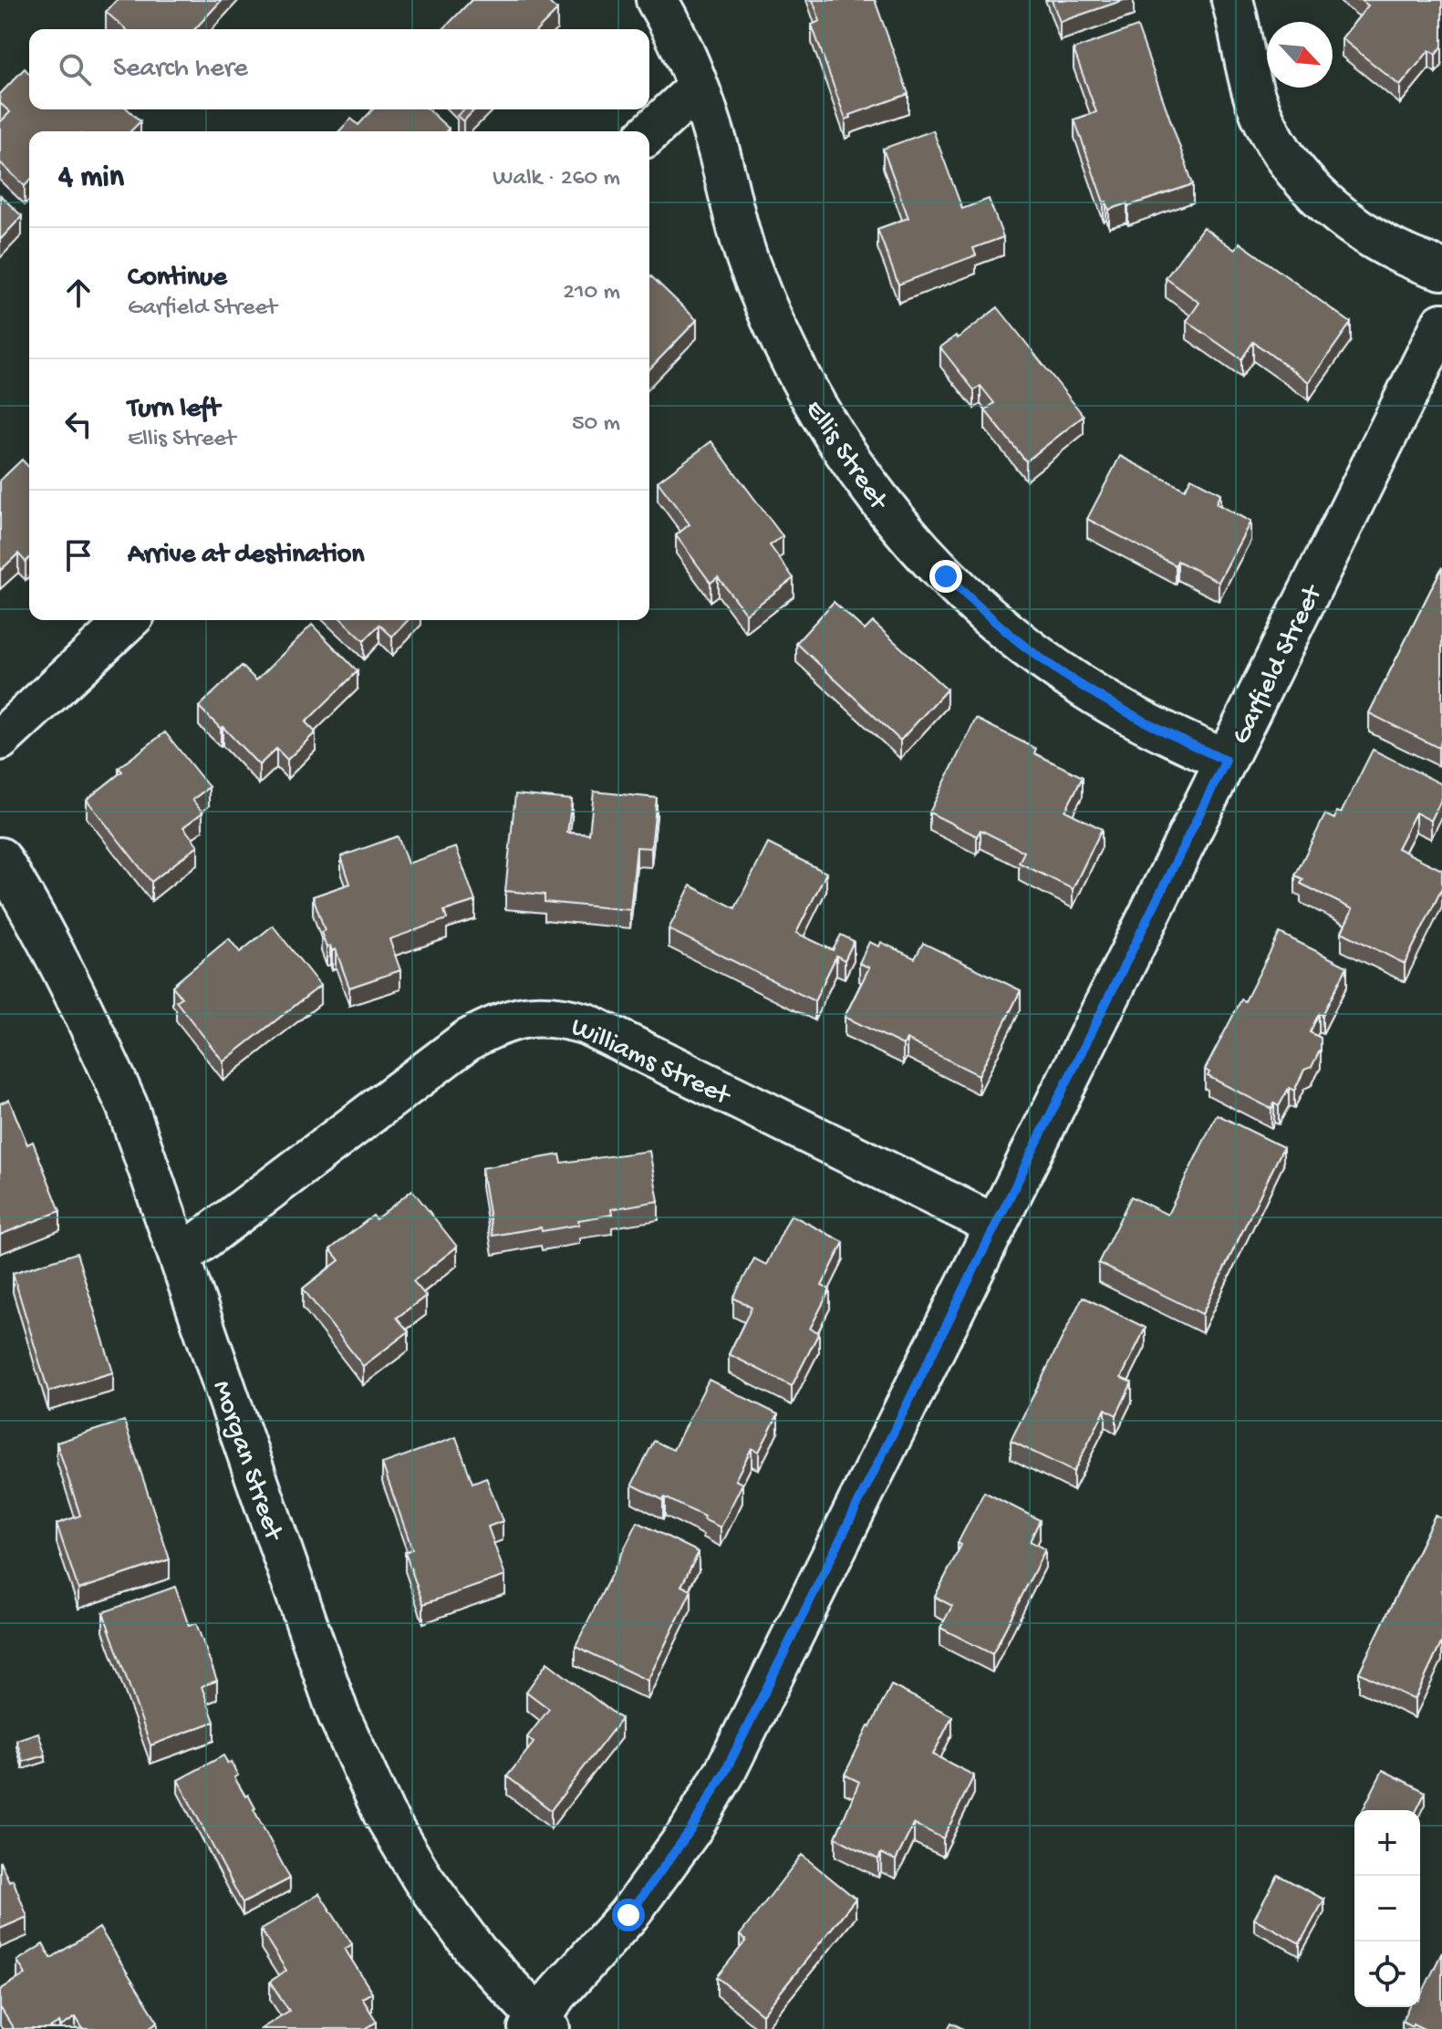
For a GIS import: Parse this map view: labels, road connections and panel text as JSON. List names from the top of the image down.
{
  "streets": {
    "street": [
      "Ellis Street",
      "Garfield Street",
      "Williams Street",
      "Morgan Street"
    ]
  },
  "crossings": [
    ["Ellis Street", "Garfield Street"],
    ["Garfield Street", "Williams Street"],
    ["Garfield Street", "Morgan Street"],
    ["Williams Street", "Morgan Street"]
  ],
  "north": "bottom right",
  "page": {
    "search": "Search here",
    "heading": ["4 min", "Walk · 260 m"],
    "list": [
      ["Continue", "Garfield Street", "210 m"],
      ["Turn left", "Ellis Street", "50 m"],
      "Arrive at destination"
    ],
    "map_buttons": ["+", "−"]
  }
}
